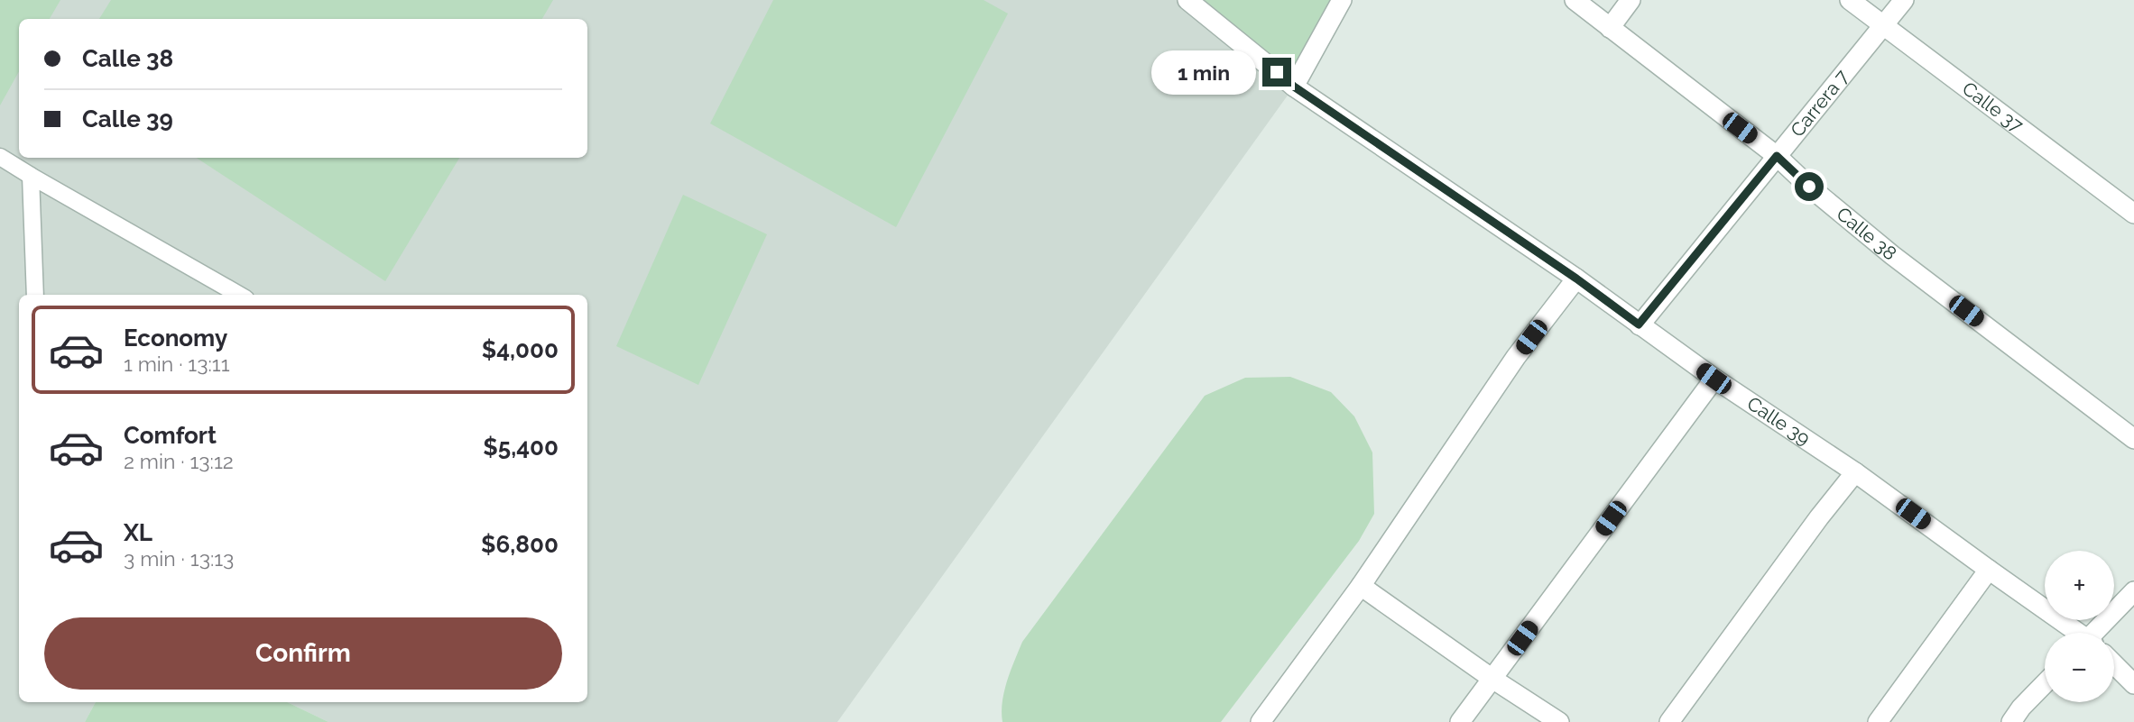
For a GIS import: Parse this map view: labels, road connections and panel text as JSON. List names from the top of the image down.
{
  "streets": {
    "street": [
      "Carrera 7",
      "Calle 37",
      "Calle 38",
      "Calle 39"
    ]
  },
  "crossings": [
    ["Carrera 7", "Calle 37"],
    ["Carrera 7", "Calle 38"],
    ["Carrera 7", "Calle 39"]
  ],
  "page": {
    "banner": ["Calle 38", "Calle 39"],
    "bubble": "1 min",
    "list": [
      {
        "name": "Economy",
        "note": "1 min · 13:11",
        "value": "$4,000"
      },
      {
        "name": "Comfort",
        "note": "2 min · 13:12",
        "value": "$5,400"
      },
      {
        "name": "XL",
        "note": "3 min · 13:13",
        "value": "$6,800"
      }
    ],
    "map_buttons": ["+", "−"],
    "buttons": "Confirm"
  }
}
